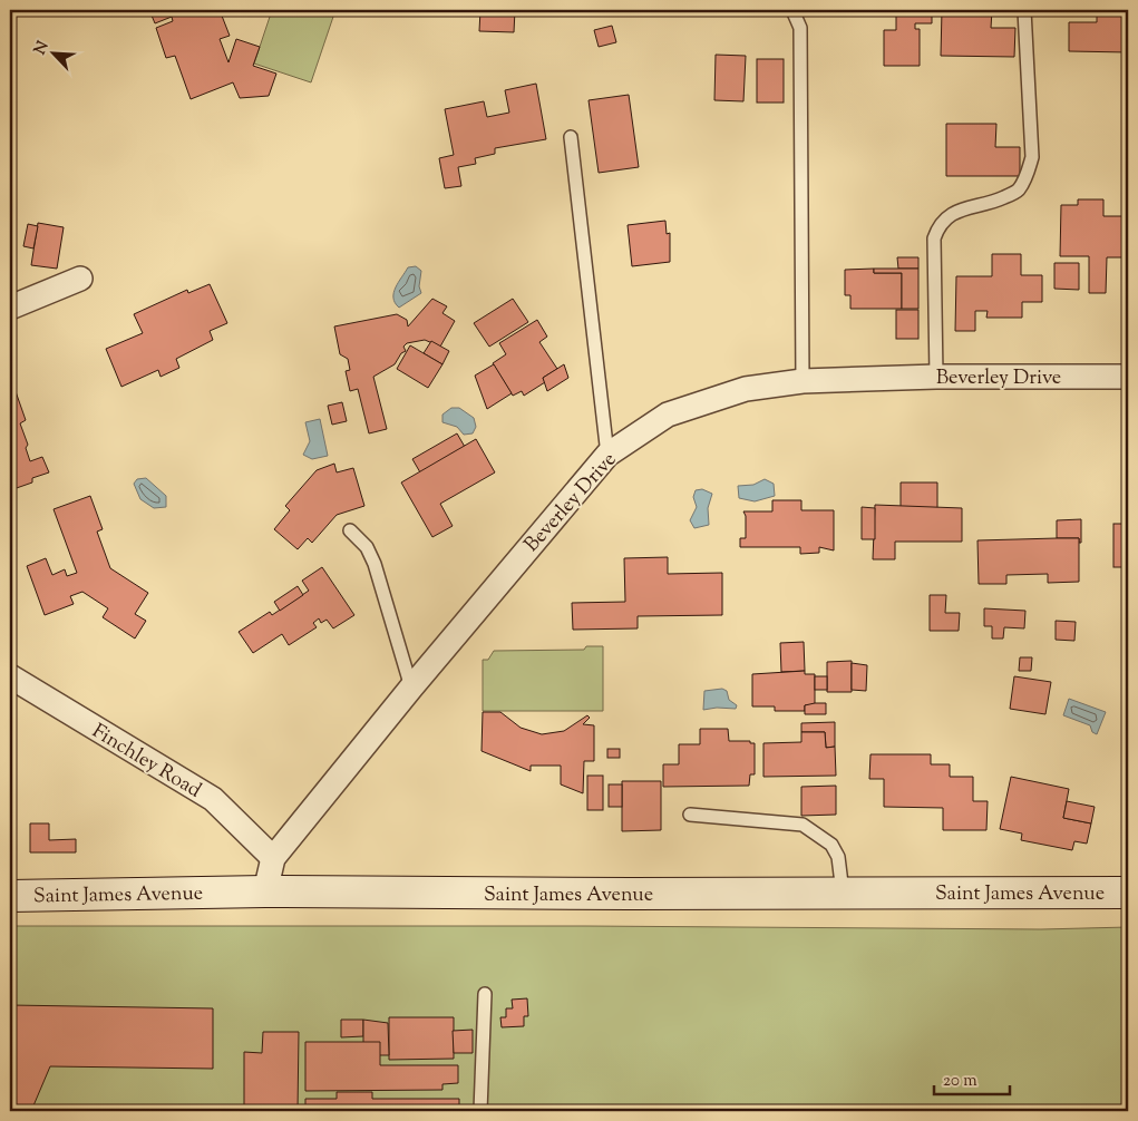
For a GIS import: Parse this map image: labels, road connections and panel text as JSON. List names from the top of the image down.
{
  "streets": {
    "main road": ["Saint James Avenue"],
    "street": ["Beverley Drive", "Finchley Road"]
  },
  "crossings": [
    ["Beverley Drive", "Finchley Road"],
    ["Beverley Drive", "Saint James Avenue"]
  ],
  "scale_bar": "20 m",
  "north": "top left"
}
